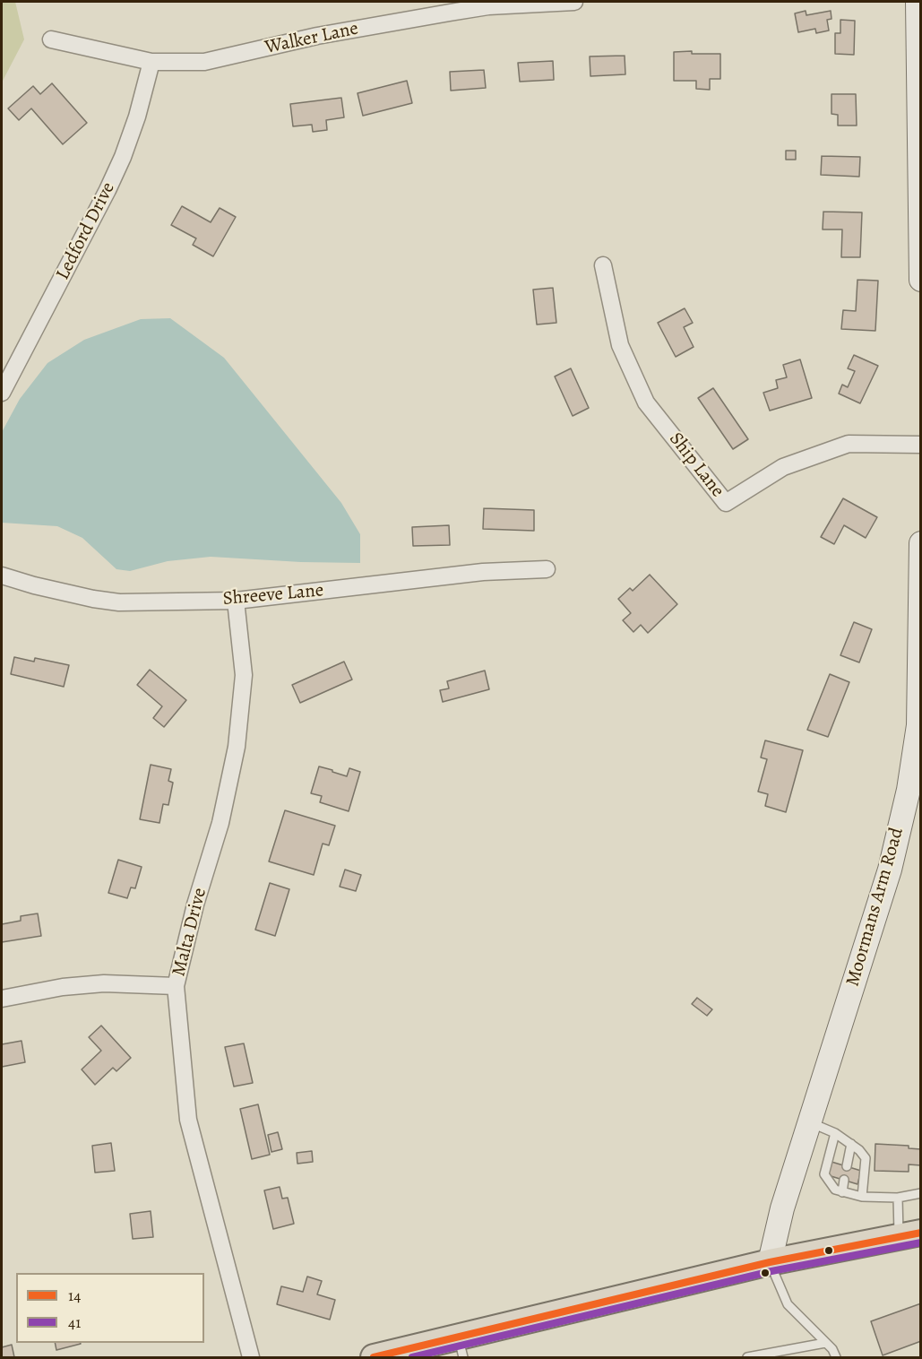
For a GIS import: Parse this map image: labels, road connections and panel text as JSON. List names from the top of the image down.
{
  "streets": {
    "street": [
      "Walker Lane",
      "Ledford Drive",
      "Ship Lane",
      "Shreeve Lane",
      "Moormans Arm Road",
      "Malta Drive"
    ]
  },
  "crossings": [
    ["Walker Lane", "Ledford Drive"],
    ["Shreeve Lane", "Malta Drive"]
  ],
  "lines": ["transit line 14", "transit line 41"],
  "legend": ["14", "41"]
}
